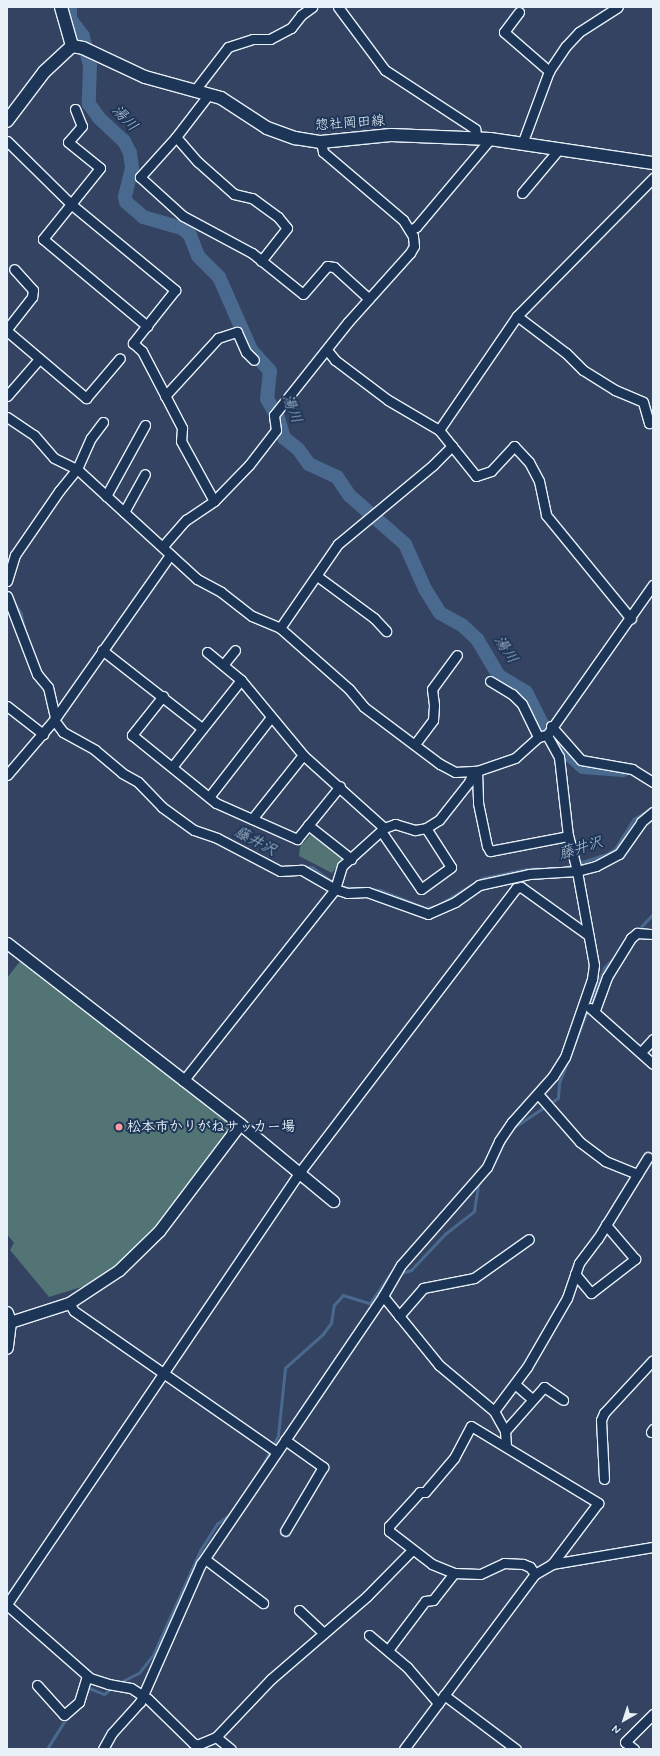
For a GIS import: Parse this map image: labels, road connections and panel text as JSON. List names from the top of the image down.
{
  "streets": {
    "main road": ["惣社岡田線"]
  },
  "water": ["湯川", "藤井沢"],
  "places": ["松本市かりがねサッカー場"],
  "north": "bottom left"
}
